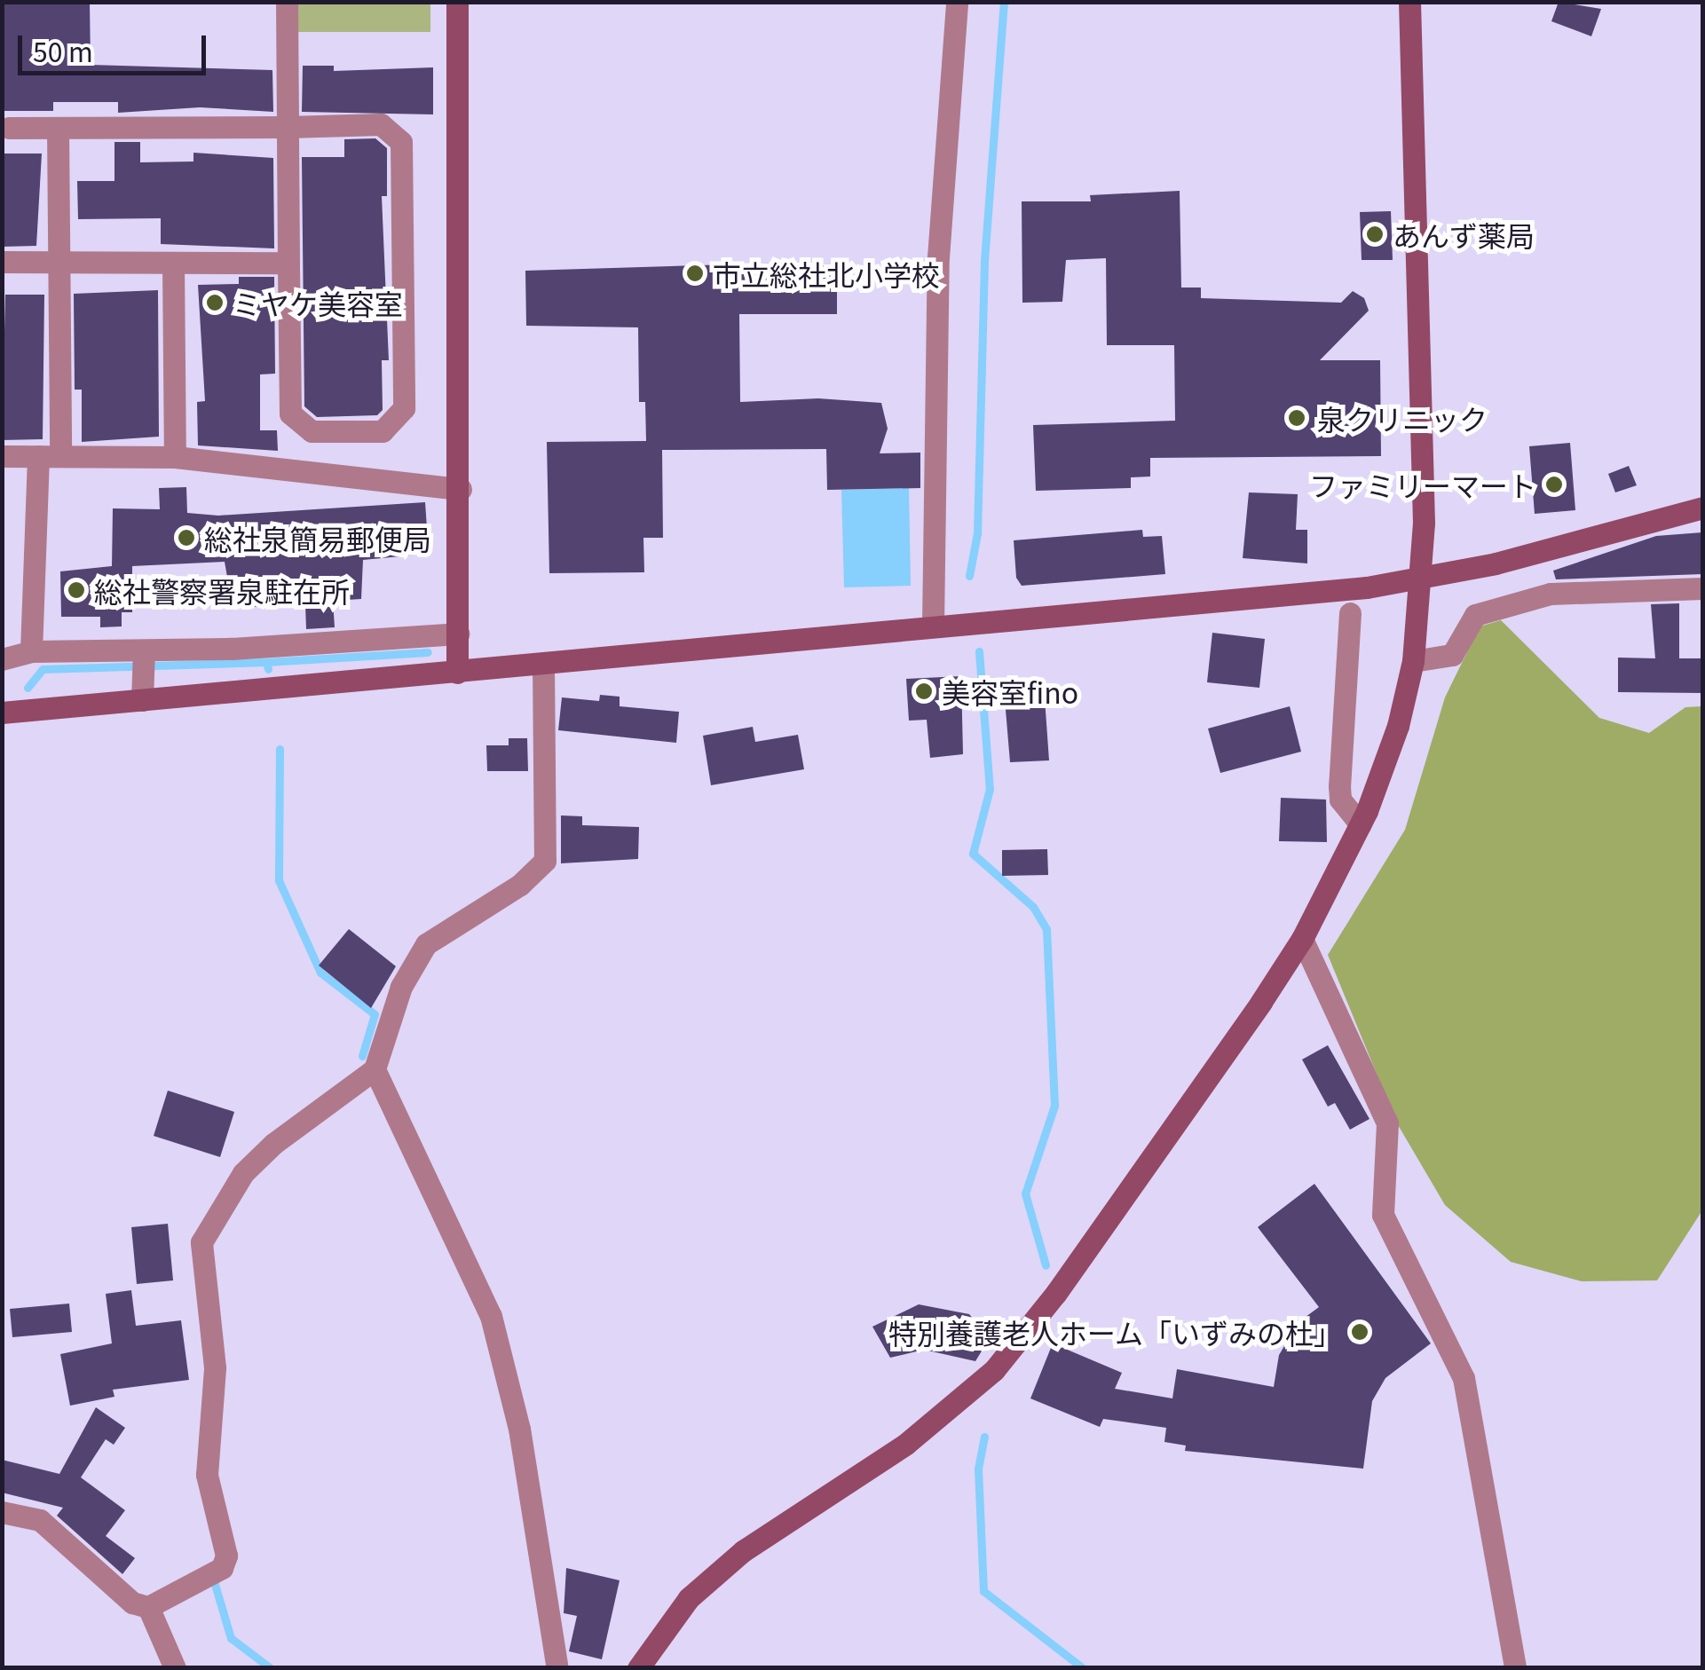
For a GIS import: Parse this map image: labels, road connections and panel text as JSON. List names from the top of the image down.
{
  "places": [
    "あんず薬局",
    "市立総社北小学校",
    "ミヤケ美容室",
    "泉クリニック",
    "ファミリーマート",
    "総社泉簡易郵便局",
    "総社警察署泉駐在所",
    "美容室fino",
    "特別養護老人ホーム「いずみの杜」"
  ],
  "scale_bar": "50 m"
}
